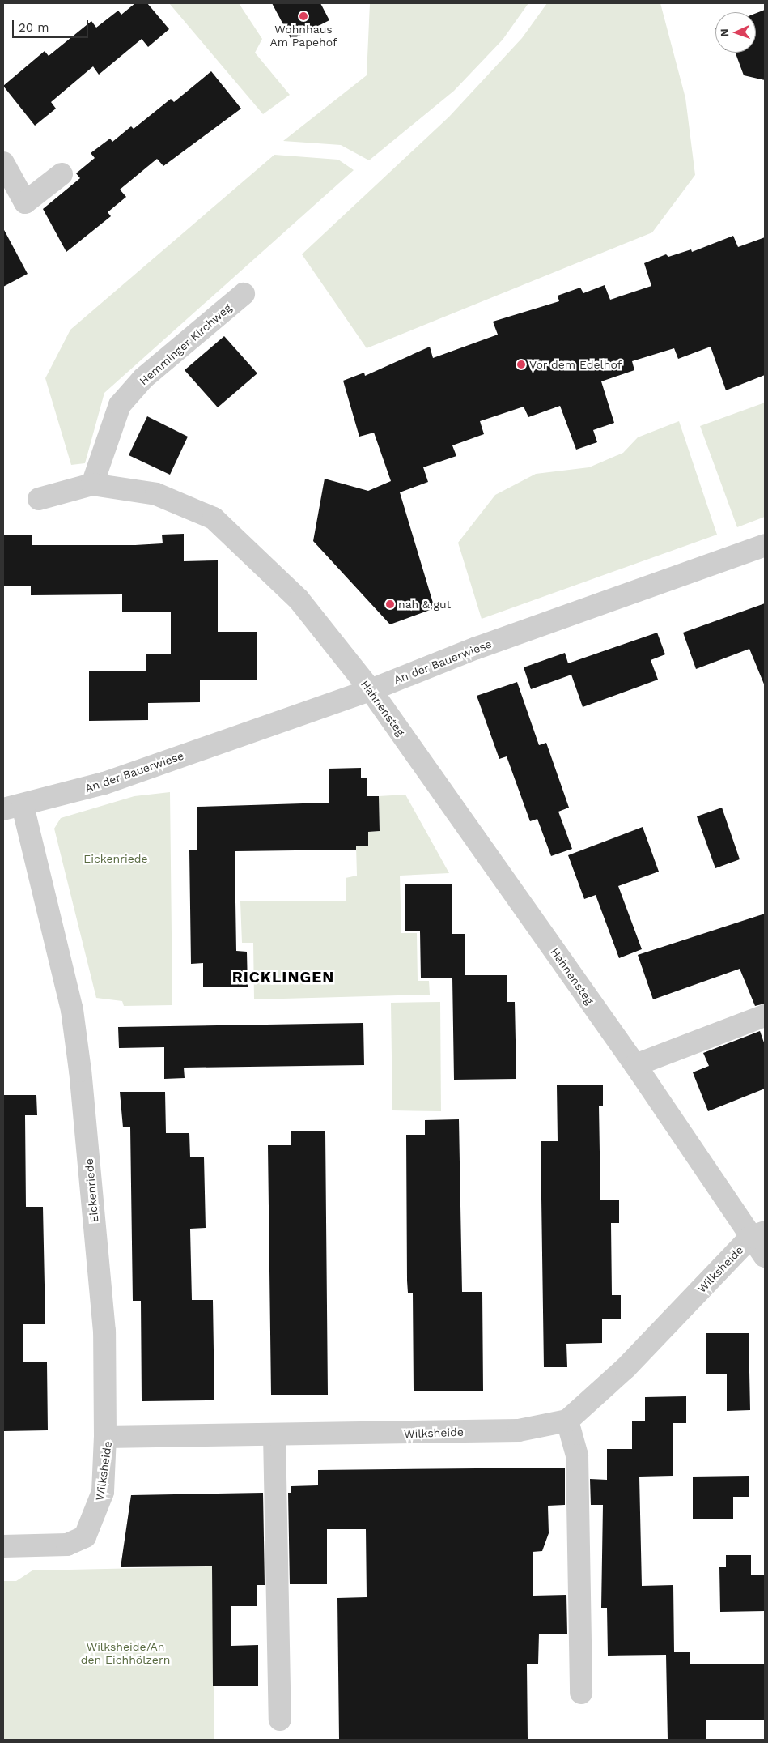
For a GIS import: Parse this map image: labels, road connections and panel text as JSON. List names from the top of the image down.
{
  "streets": {
    "street": [
      "Hemminger Kirchweg",
      "An der Bauerwiese",
      "Hahnensteg",
      "Eickenriede",
      "Wilksheide"
    ]
  },
  "crossings": [
    ["Hemminger Kirchweg", "Hahnensteg"],
    ["An der Bauerwiese", "Hahnensteg"],
    ["An der Bauerwiese", "Eickenriede"],
    ["Hahnensteg", "Wilksheide"],
    ["Eickenriede", "Wilksheide"]
  ],
  "districts": ["RICKLINGEN"],
  "parks": ["Eickenriede", "Wilksheide/An den Eichhölzern"],
  "places": ["Wohnhaus Am Papehof", "Vor dem Edelhof", "nah & gut"],
  "scale_bar": "20 m",
  "north": "left"
}
